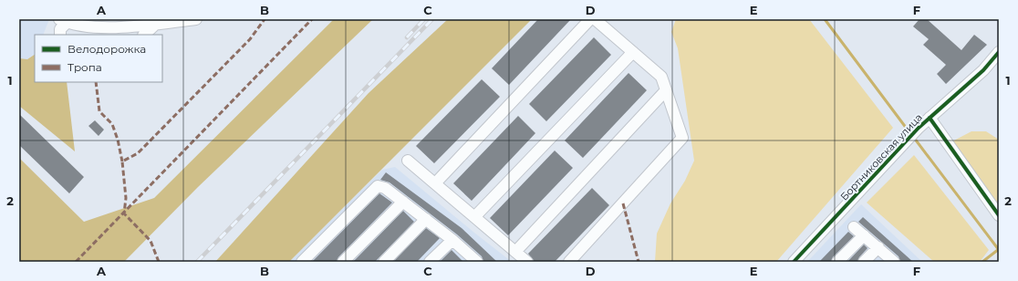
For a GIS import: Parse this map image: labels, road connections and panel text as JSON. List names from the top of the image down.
{
  "streets": {
    "street": ["Бортниковская улица"]
  },
  "legend": ["Велодорожка", "Тропа"],
  "grid": {
    "columns": [
      "A",
      "B",
      "C",
      "D",
      "E",
      "F"
    ],
    "rows": ["1", "2"]
  }
}
